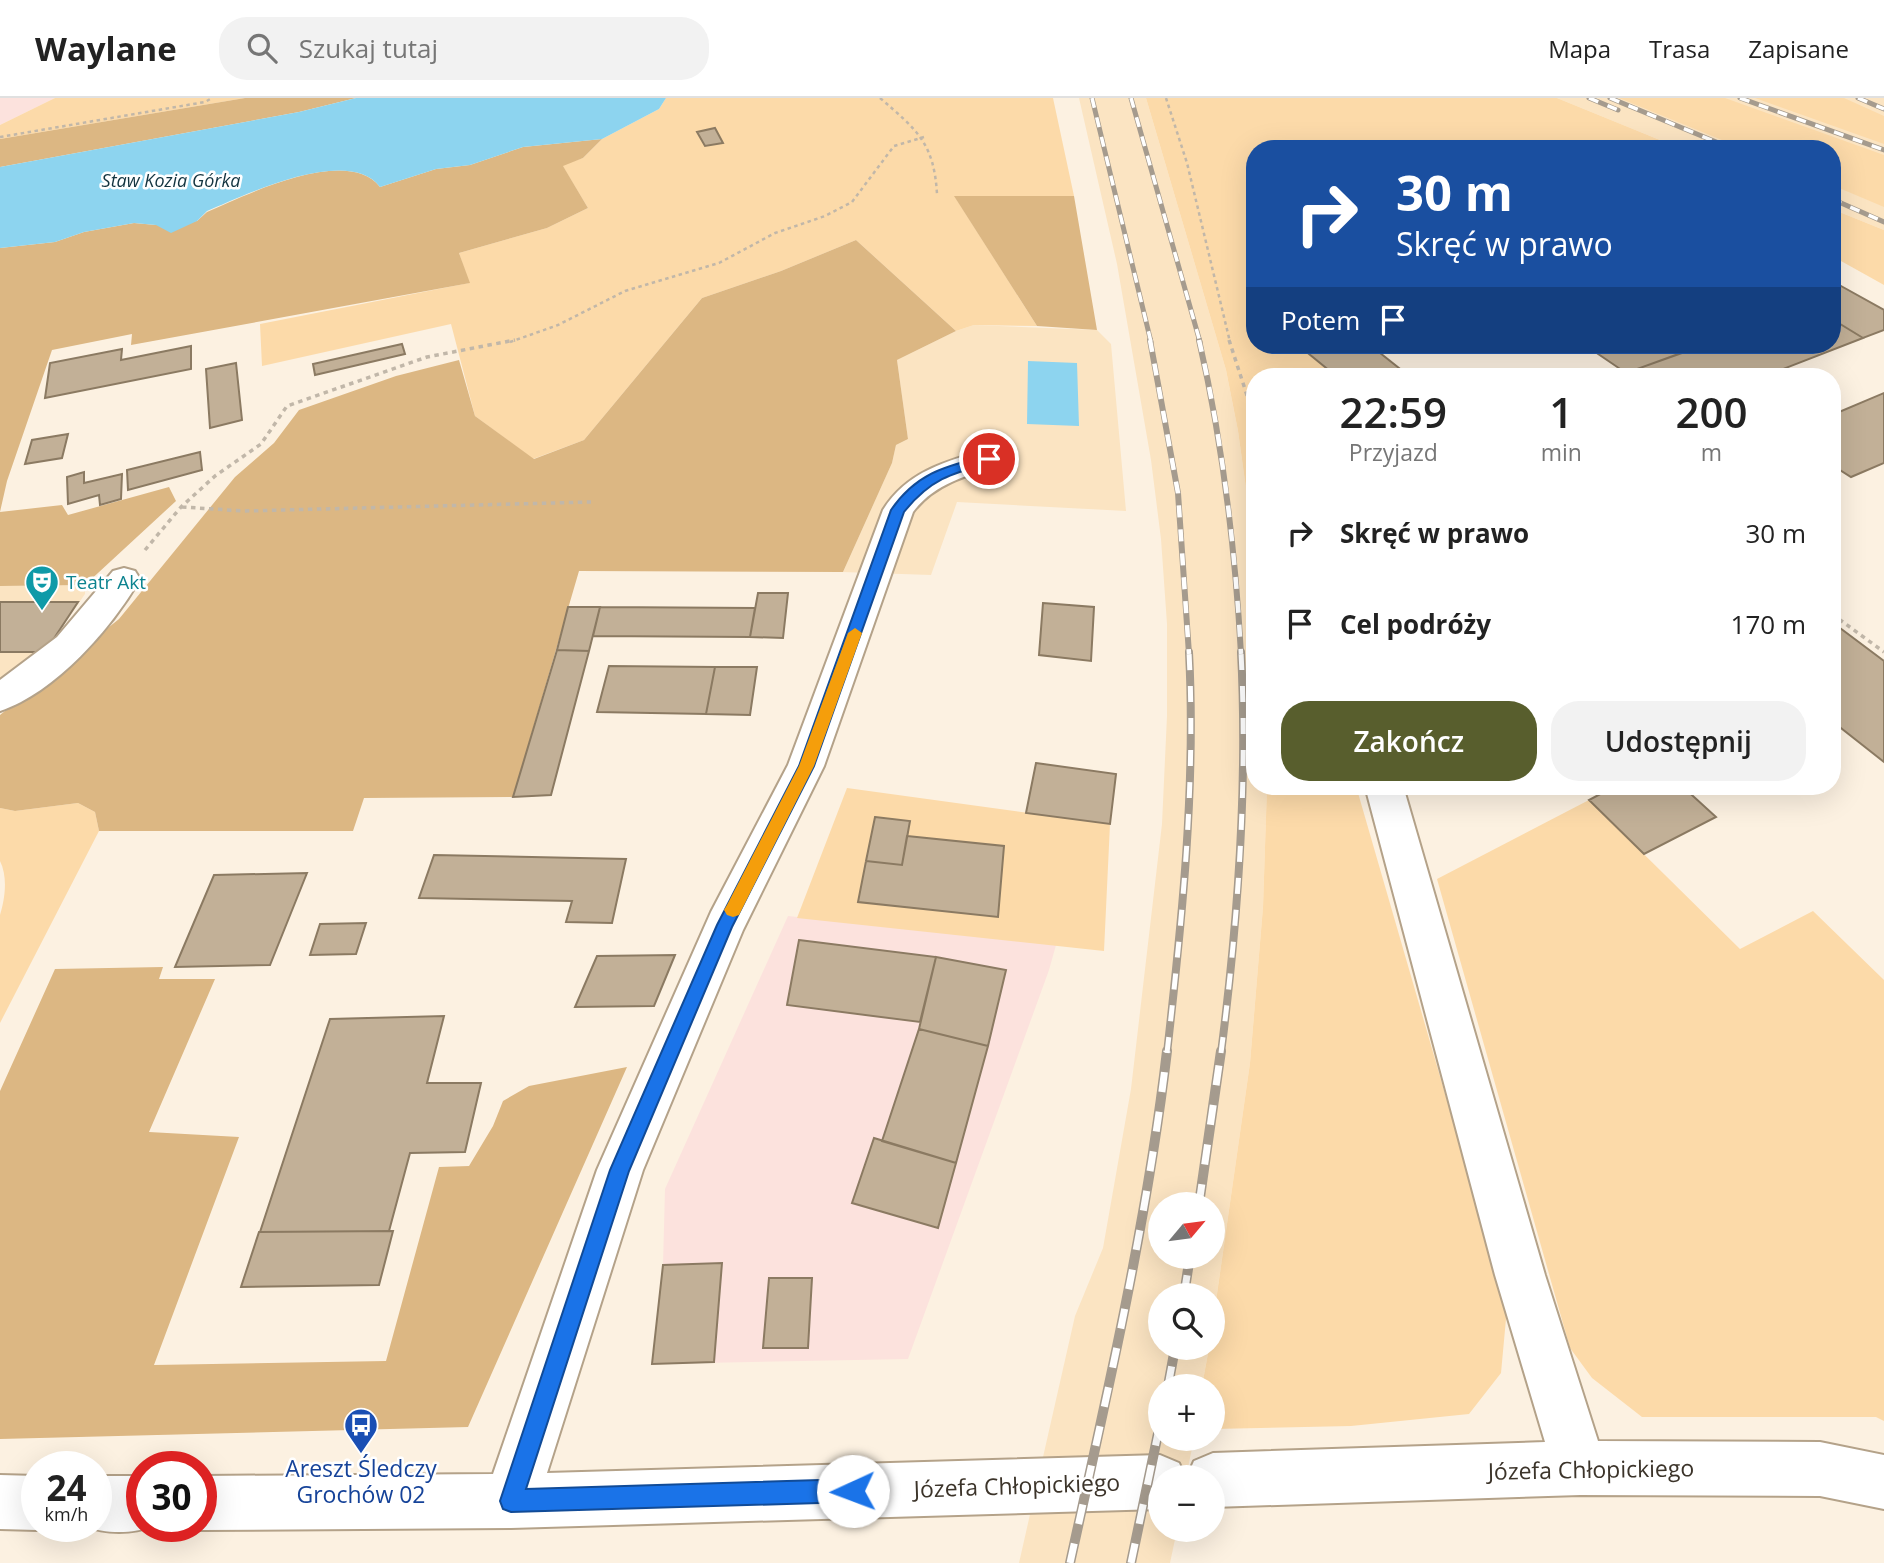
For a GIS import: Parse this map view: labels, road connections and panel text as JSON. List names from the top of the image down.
{
  "streets": {
    "street": ["Józefa Chłopickiego"]
  },
  "water": ["Staw Kozia Górka"],
  "places": {
    "theatre": ["Teatr Akt"],
    "bus stop": ["Areszt Śledczy Grochów 02"]
  },
  "north": "top right",
  "page": {
    "header": "Waylane",
    "search": "Szukaj tutaj",
    "nav": ["Mapa", "Trasa", "Zapisane"],
    "turn": ["30 m", "Skręć w prawo"],
    "then": "Potem",
    "eta": [
      "22:59",
      "Przyjazd",
      "1",
      "min",
      "200",
      "m"
    ],
    "list": [
      {
        "name": "Skręć w prawo",
        "value": "30 m"
      },
      {
        "name": "Cel podróży",
        "value": "170 m"
      }
    ],
    "buttons": ["Zakończ", "Udostępnij"],
    "map_buttons": ["+", "−"],
    "speed": "24 km/h",
    "limit": "30"
  }
}
